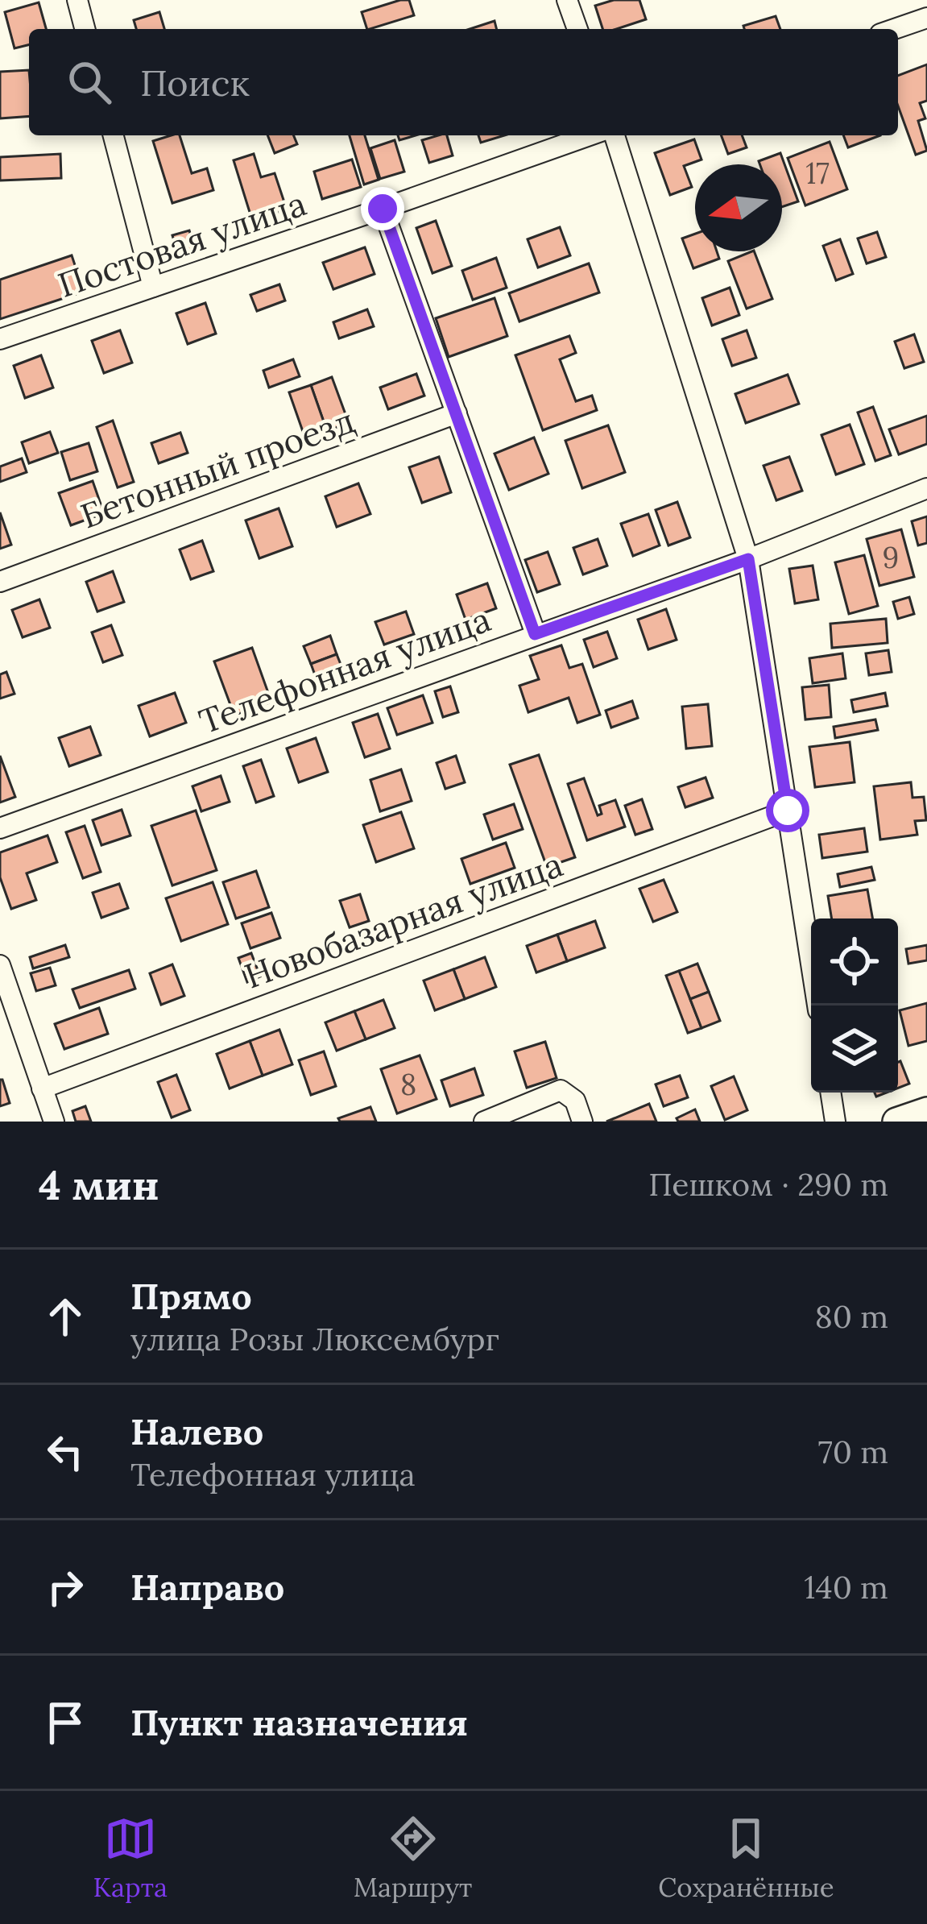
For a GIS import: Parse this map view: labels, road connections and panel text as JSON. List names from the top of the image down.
{
  "streets": {
    "street": [
      "Постовая улица",
      "Бетонный проезд",
      "Телефонная улица",
      "Новобазарная улица"
    ]
  },
  "house_numbers": ["17", "9", "8"],
  "north": "left",
  "page": {
    "search": "Поиск",
    "heading": ["4 мин", "Пешком · 290 m"],
    "list": [
      ["Прямо", "улица Розы Люксембург", "80 m"],
      ["Налево", "Телефонная улица", "70 m"],
      ["Направо", "140 m"],
      "Пункт назначения"
    ],
    "nav": ["Карта", "Маршрут", "Сохранённые"]
  }
}
